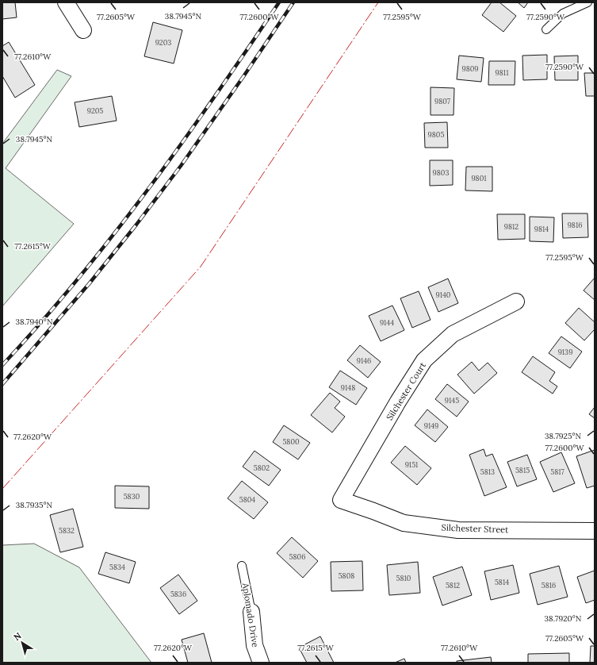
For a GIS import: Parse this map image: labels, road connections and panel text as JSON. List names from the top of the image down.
{
  "streets": {
    "street": ["Silchester Court", "Silchester Street", "Aplomado Drive"]
  },
  "crossings": [
    ["Silchester Court", "Silchester Street"]
  ],
  "house_numbers": [
    "9203",
    "9809",
    "9811",
    "9807",
    "9205",
    "9805",
    "9803",
    "9801",
    "9816",
    "9812",
    "9814",
    "9140",
    "9144",
    "9139",
    "9146",
    "9148",
    "9145",
    "9149",
    "5800",
    "9151",
    "5802",
    "5815",
    "5813",
    "5817",
    "5830",
    "5804",
    "5832",
    "5806",
    "5834",
    "5808",
    "5810",
    "5814",
    "5812",
    "5816",
    "5836"
  ],
  "north": "top left",
  "coordinates": [
    "38.7945°N",
    "77.2605°W",
    "77.2600°W",
    "77.2595°W",
    "77.2590°W",
    "77.2610°W",
    "77.2615°W",
    "38.7940°N",
    "38.7925°N",
    "77.2620°W",
    "38.7935°N",
    "38.7920°N"
  ]
}
